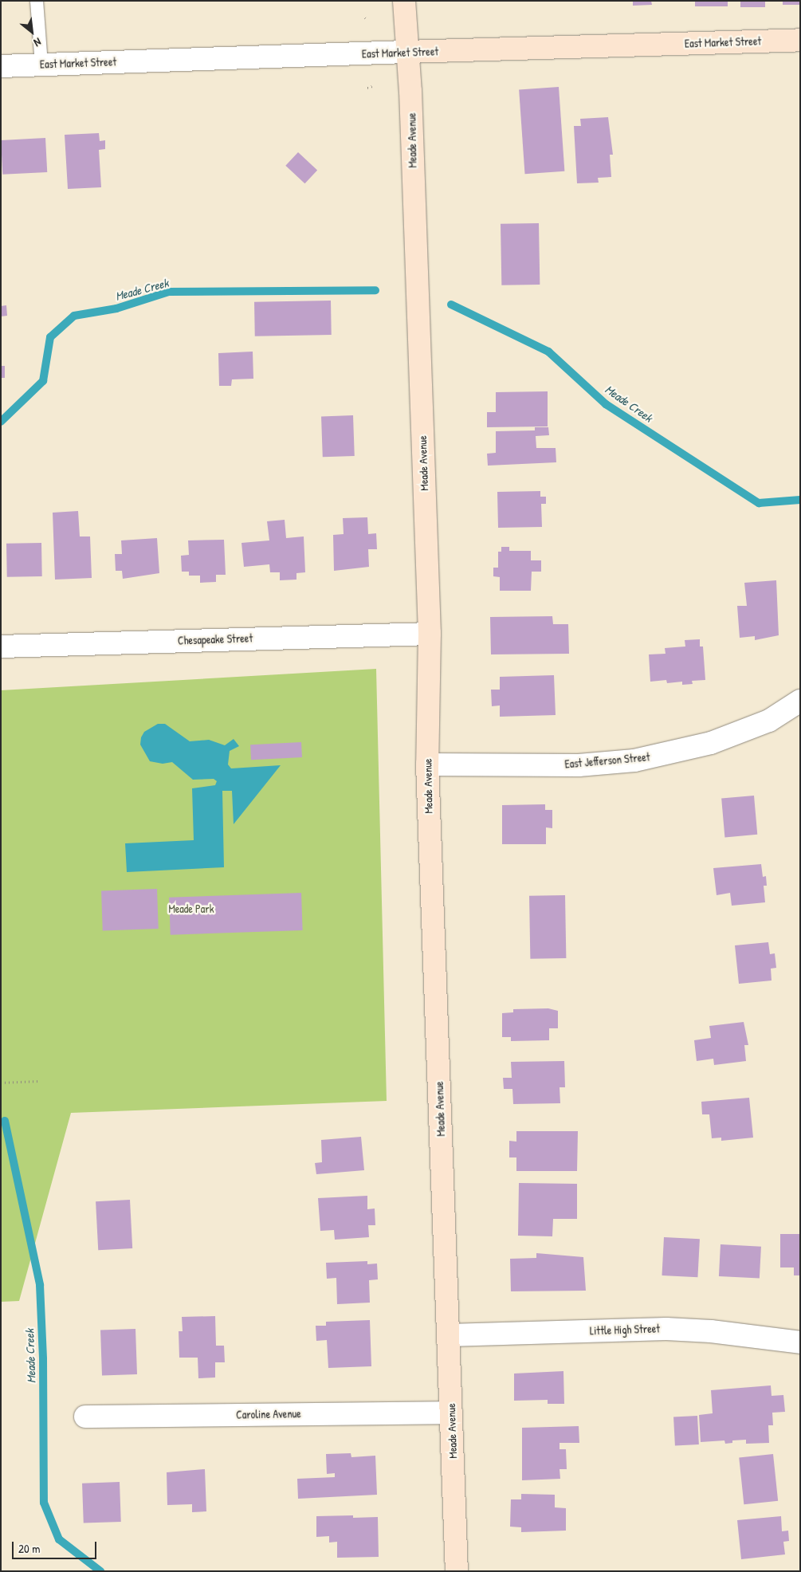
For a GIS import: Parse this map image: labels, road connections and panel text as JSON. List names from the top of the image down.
{
  "streets": {
    "main road": ["East Market Street", "Meade Avenue"],
    "street": [
      "Chesapeake Street",
      "East Jefferson Street",
      "Little High Street",
      "Caroline Avenue"
    ]
  },
  "crossings": [
    ["East Market Street", "Meade Avenue"],
    ["Meade Avenue", "Chesapeake Street"],
    ["Meade Avenue", "East Jefferson Street"],
    ["Meade Avenue", "Little High Street"],
    ["Meade Avenue", "Caroline Avenue"]
  ],
  "water": ["Meade Creek"],
  "parks": ["Meade Park"],
  "scale_bar": "20 m",
  "north": "bottom right"
}
